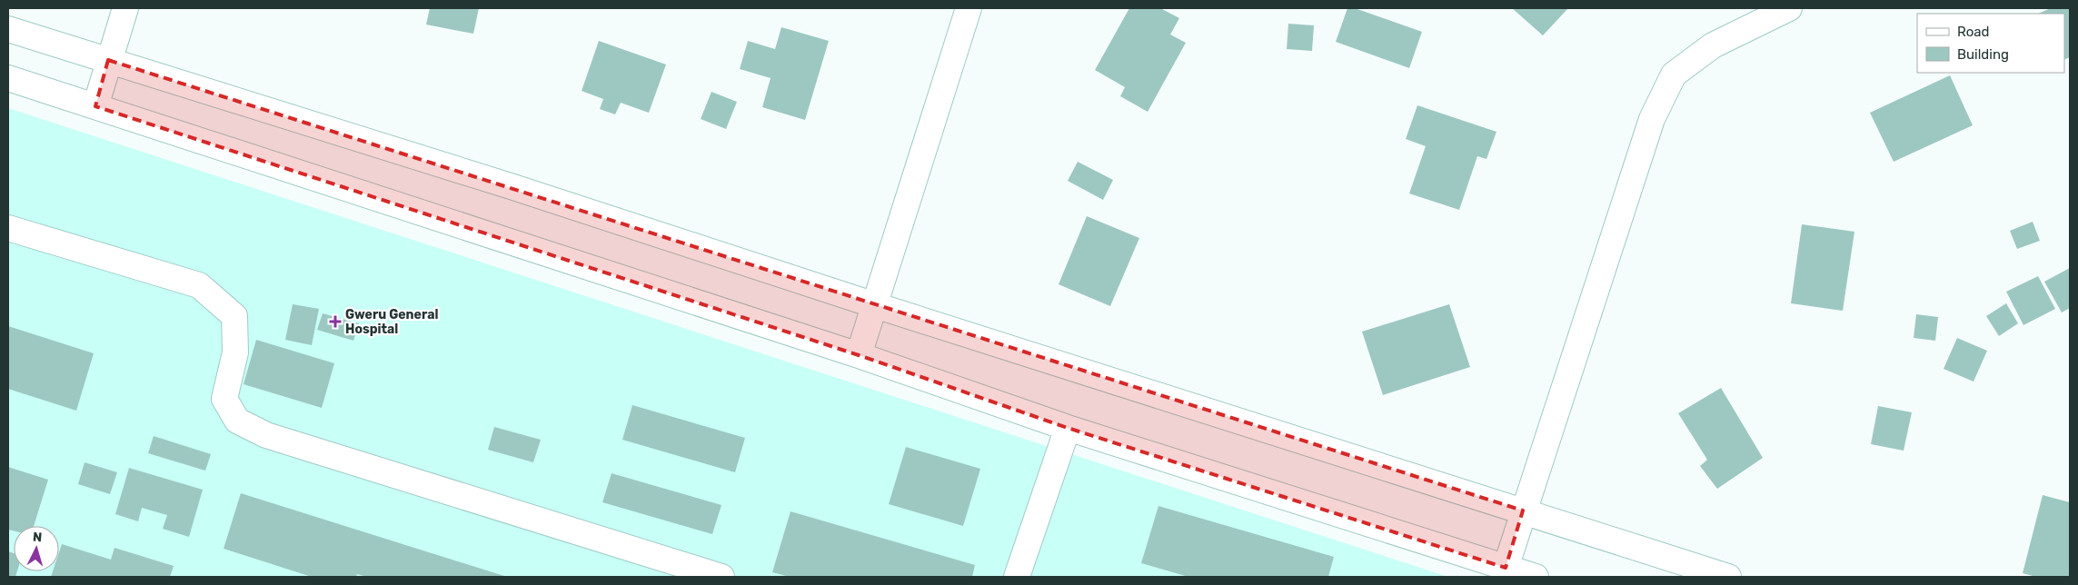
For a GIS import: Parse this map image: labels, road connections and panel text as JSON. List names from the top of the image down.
{
  "places": {
    "health": ["Gweru General Hospital"]
  },
  "legend": ["Road", "Building"],
  "north": "top"
}
